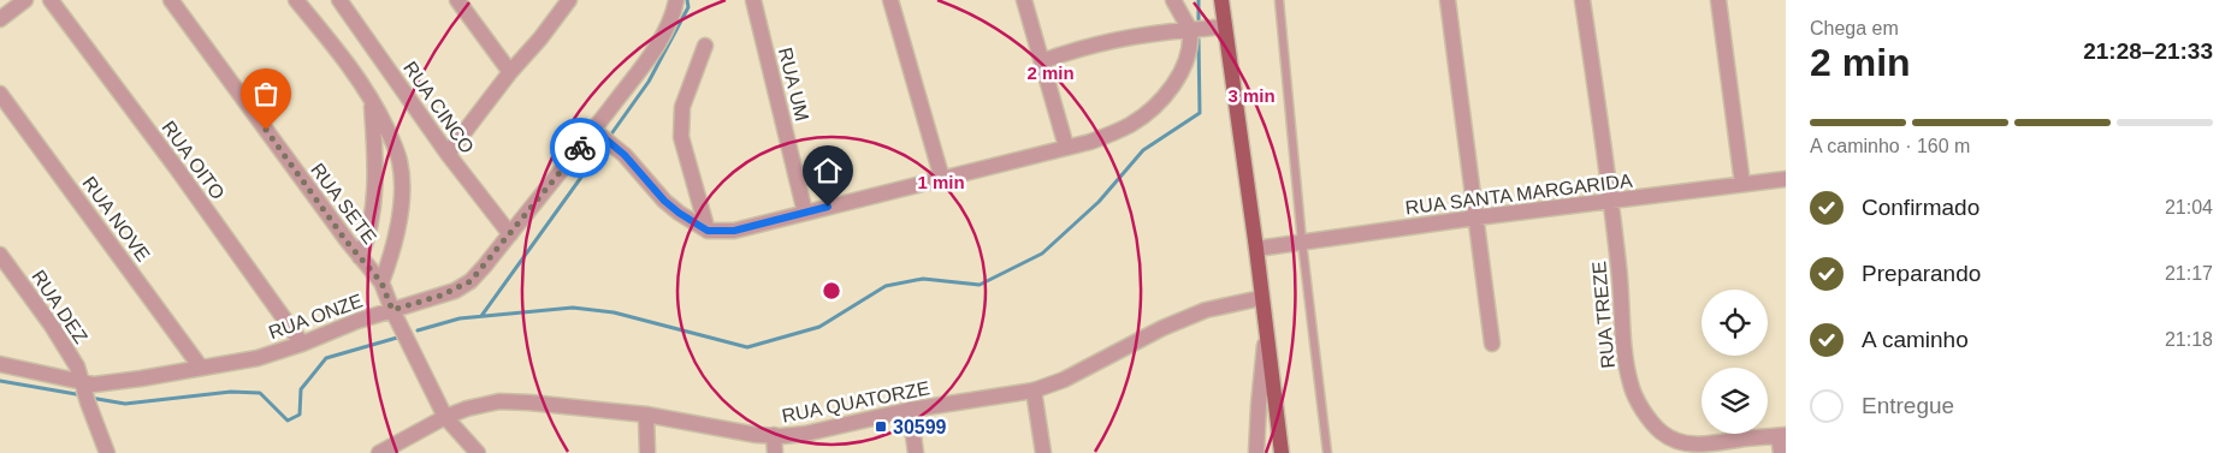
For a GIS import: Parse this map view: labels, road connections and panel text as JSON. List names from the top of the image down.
{
  "streets": {
    "street": [
      "RUA UM",
      "RUA CINCO",
      "RUA OITO",
      "RUA SANTA MARGARIDA",
      "RUA SETE",
      "RUA NOVE",
      "RUA DEZ",
      "RUA TREZE",
      "RUA ONZE",
      "RUA QUATORZE"
    ]
  },
  "crossings": [
    ["RUA CINCO", "RUA ONZE"],
    ["RUA OITO", "RUA ONZE"],
    ["RUA SANTA MARGARIDA", "RUA TREZE"],
    ["RUA SETE", "RUA ONZE"],
    ["RUA SETE", "RUA QUATORZE"],
    ["RUA NOVE", "RUA ONZE"],
    ["RUA DEZ", "RUA ONZE"]
  ],
  "places": {
    "transit": ["30599"]
  },
  "page": {
    "heading": ["2 min", "Chega em", "21:28–21:33"],
    "bar": "A caminho · 160 m",
    "list": [
      ["Confirmado", "21:04"],
      ["Preparando", "21:17"],
      ["A caminho", "21:18"],
      "Entregue"
    ]
  },
  "rings": ["2 min", "3 min", "1 min"]
}
